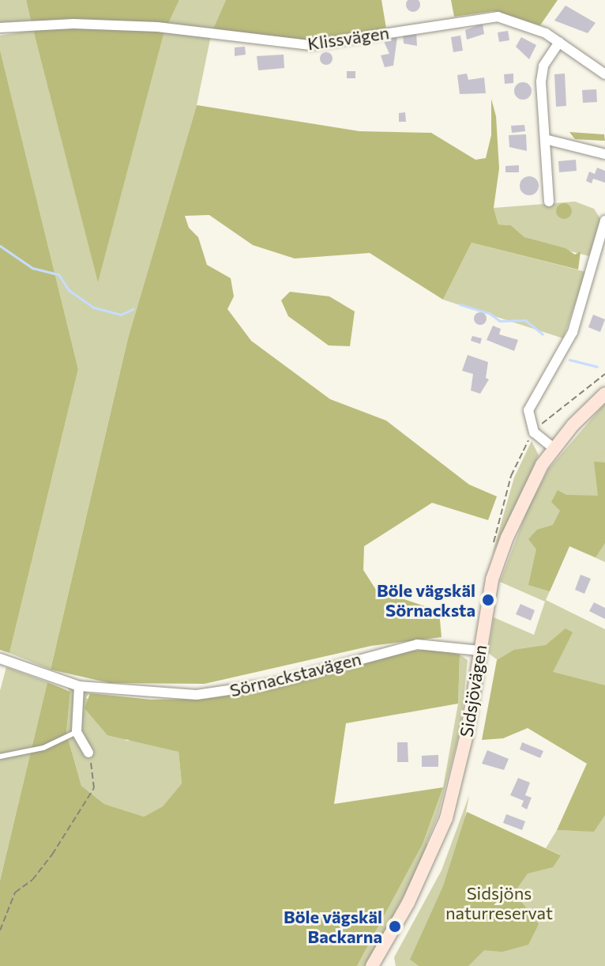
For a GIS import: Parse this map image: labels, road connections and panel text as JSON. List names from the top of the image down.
{
  "streets": {
    "main road": ["Sidsjövägen"],
    "street": ["Klissvägen", "Sörnackstavägen"]
  },
  "crossings": [
    ["Sörnackstavägen", "Sidsjövägen"]
  ],
  "parks": ["Sidsjöns naturreservat"],
  "places": ["Böle vägskäl Sörnacksta", "Böle vägskäl Backarna"]
}
